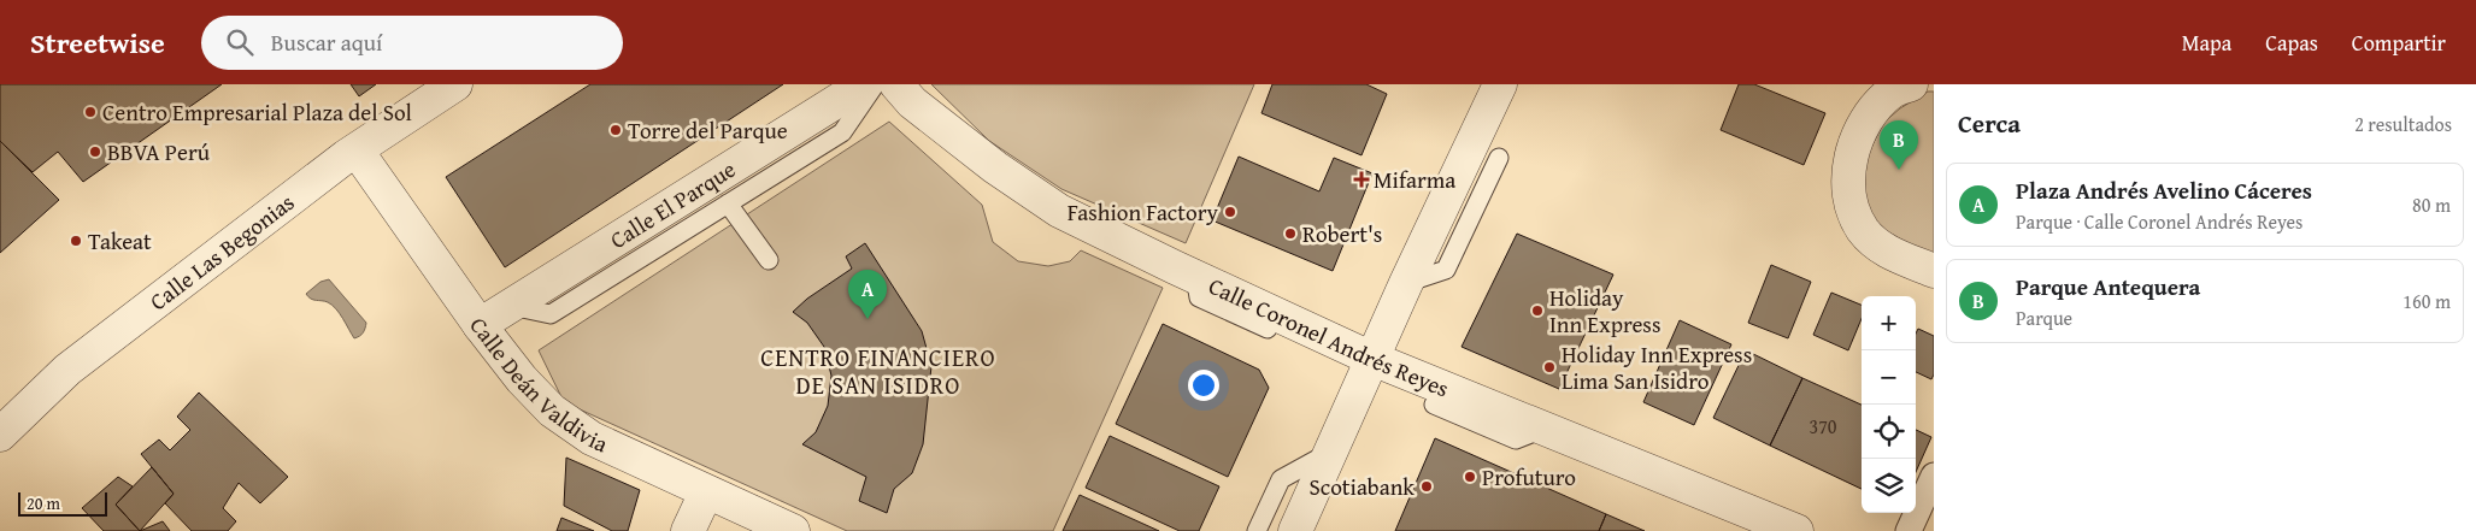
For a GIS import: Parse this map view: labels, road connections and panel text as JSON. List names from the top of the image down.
{
  "streets": {
    "street": [
      "Calle El Parque",
      "Calle Las Begonias",
      "Calle Coronel Andrés Reyes",
      "Calle Deán Valdivia"
    ]
  },
  "crossings": [
    ["Calle El Parque", "Calle Deán Valdivia"],
    ["Calle Las Begonias", "Calle Deán Valdivia"]
  ],
  "districts": ["CENTRO FINANCIERO DE SAN ISIDRO"],
  "places": {
    "other": [
      "Centro Empresarial Plaza del Sol",
      "Torre del Parque",
      "BBVA Perú",
      "Fashion Factory",
      "Robert's",
      "Takeat",
      "Holiday Inn Express",
      "Holiday Inn Express Lima San Isidro",
      "Profuturo",
      "Scotiabank"
    ],
    "health": ["Mifarma"]
  },
  "house_numbers": ["370"],
  "scale_bar": "20 m",
  "page": {
    "header": "Streetwise",
    "search": "Buscar aquí",
    "nav": ["Mapa", "Capas", "Compartir"],
    "heading": ["Cerca", "2 resultados"],
    "pins": ["B", "A"],
    "list": [
      {
        "mark": "A",
        "name": "Plaza Andrés Avelino Cáceres",
        "note": "Parque · Calle Coronel Andrés Reyes",
        "value": "80 m"
      },
      {
        "mark": "B",
        "name": "Parque Antequera",
        "note": "Parque",
        "value": "160 m"
      }
    ],
    "map_buttons": ["+", "−"],
    "scale": "20 m"
  }
}
